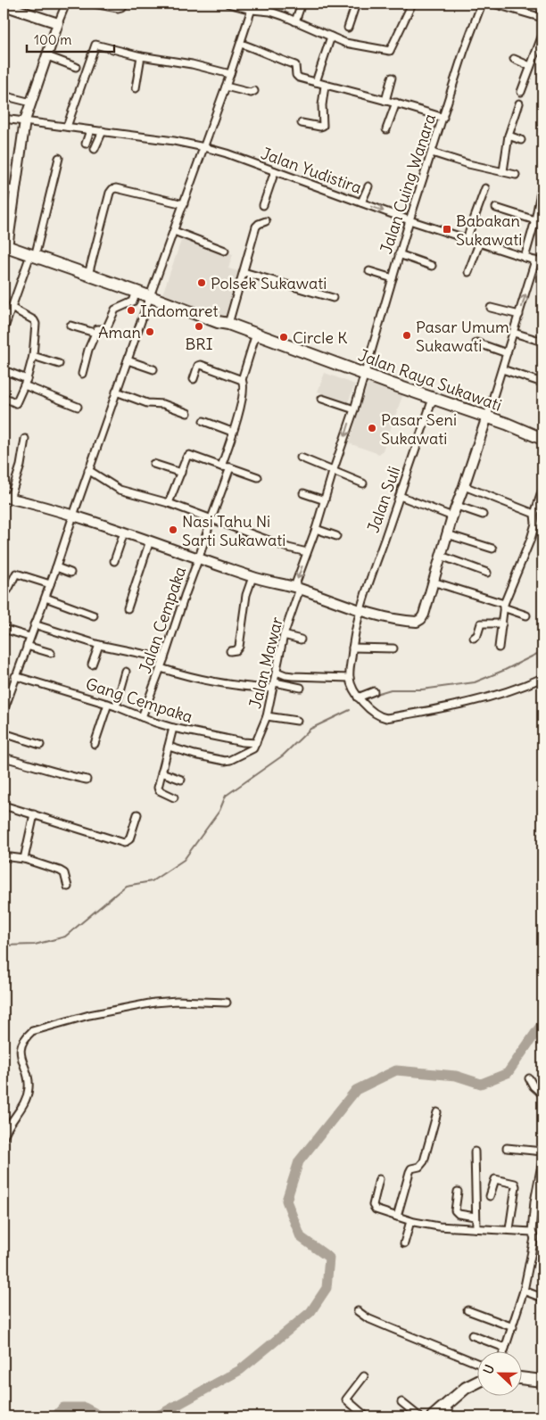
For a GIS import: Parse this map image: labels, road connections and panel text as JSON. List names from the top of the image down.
{
  "streets": {
    "highway": ["Jalan Raya Sukawati"],
    "street": [
      "Jalan Yudistira",
      "Jalan Cuing Wanara",
      "Jalan Suli",
      "Jalan Cempaka",
      "Jalan Mawar",
      "Gang Cempaka"
    ]
  },
  "crossings": [
    ["Jalan Yudistira", "Jalan Cuing Wanara"],
    ["Jalan Cuing Wanara", "Jalan Raya Sukawati"],
    ["Jalan Cuing Wanara", "Jalan Mawar"],
    ["Jalan Raya Sukawati", "Jalan Suli"],
    ["Jalan Cempaka", "Gang Cempaka"],
    ["Jalan Mawar", "Gang Cempaka"]
  ],
  "places": {
    "transit": ["Babakan Sukawati"],
    "other": [
      "Polsek Sukawati",
      "Indomaret",
      "BRI",
      "Aman",
      "Pasar Umum Sukawati",
      "Circle K",
      "Pasar Seni Sukawati",
      "Nasi Tahu Ni Sarti Sukawati"
    ]
  },
  "scale_bar": "100 m",
  "north": "left"
}
